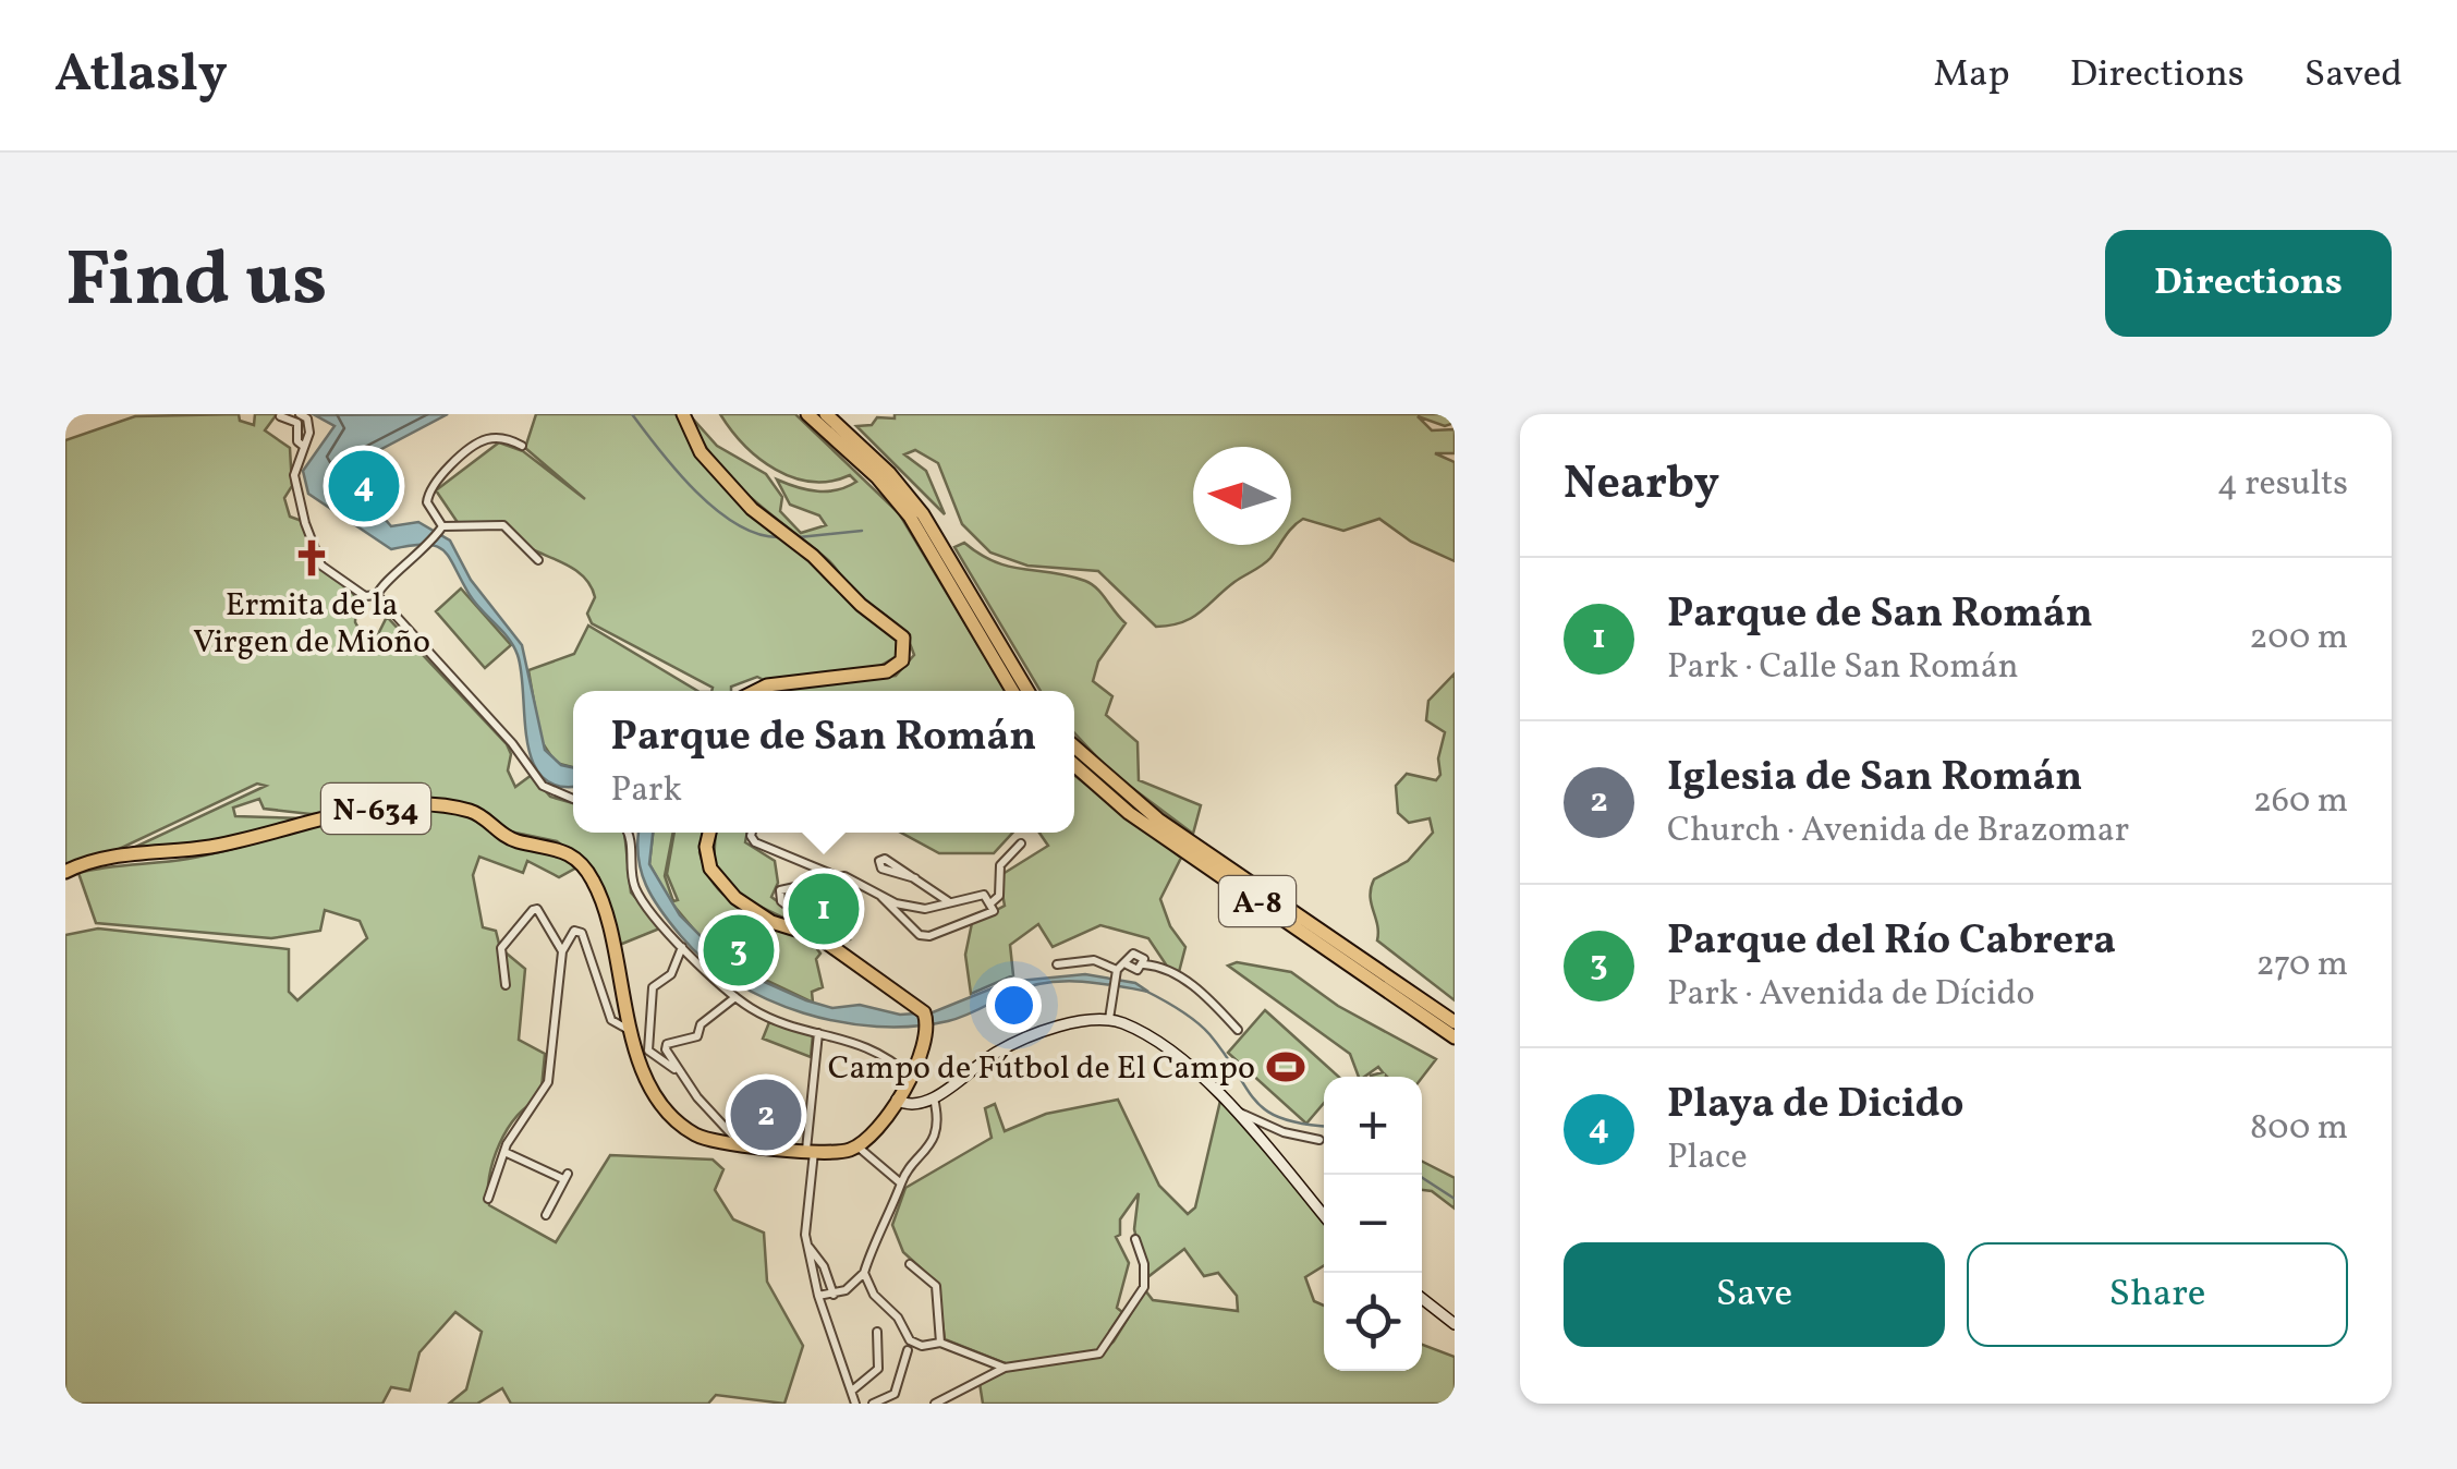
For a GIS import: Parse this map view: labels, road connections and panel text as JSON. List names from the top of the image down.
{
  "streets": {
    "highway": ["N-634", "A-8"]
  },
  "places": {
    "church": ["Ermita de la Virgen de Mioño"],
    "sports": ["Campo de Fútbol de El Campo"]
  },
  "north": "left",
  "page": {
    "header": "Atlasly",
    "nav": ["Map", "Directions", "Saved"],
    "title": "Find us",
    "buttons": [
      "Directions",
      ["Save", "Share"]
    ],
    "heading": ["Nearby", "4 results"],
    "pins": [
      "4",
      "1",
      "3",
      "2"
    ],
    "list": [
      {
        "mark": "1",
        "name": "Parque de San Román",
        "note": "Park · Calle San Román",
        "value": "200 m"
      },
      {
        "mark": "2",
        "name": "Iglesia de San Román",
        "note": "Church · Avenida de Brazomar",
        "value": "260 m"
      },
      {
        "mark": "3",
        "name": "Parque del Río Cabrera",
        "note": "Park · Avenida de Dícido",
        "value": "270 m"
      },
      {
        "mark": "4",
        "name": "Playa de Dicido",
        "note": "Place",
        "value": "800 m"
      }
    ],
    "popup": ["Parque de San Román", "Park"],
    "map_buttons": ["+", "−"]
  }
}
